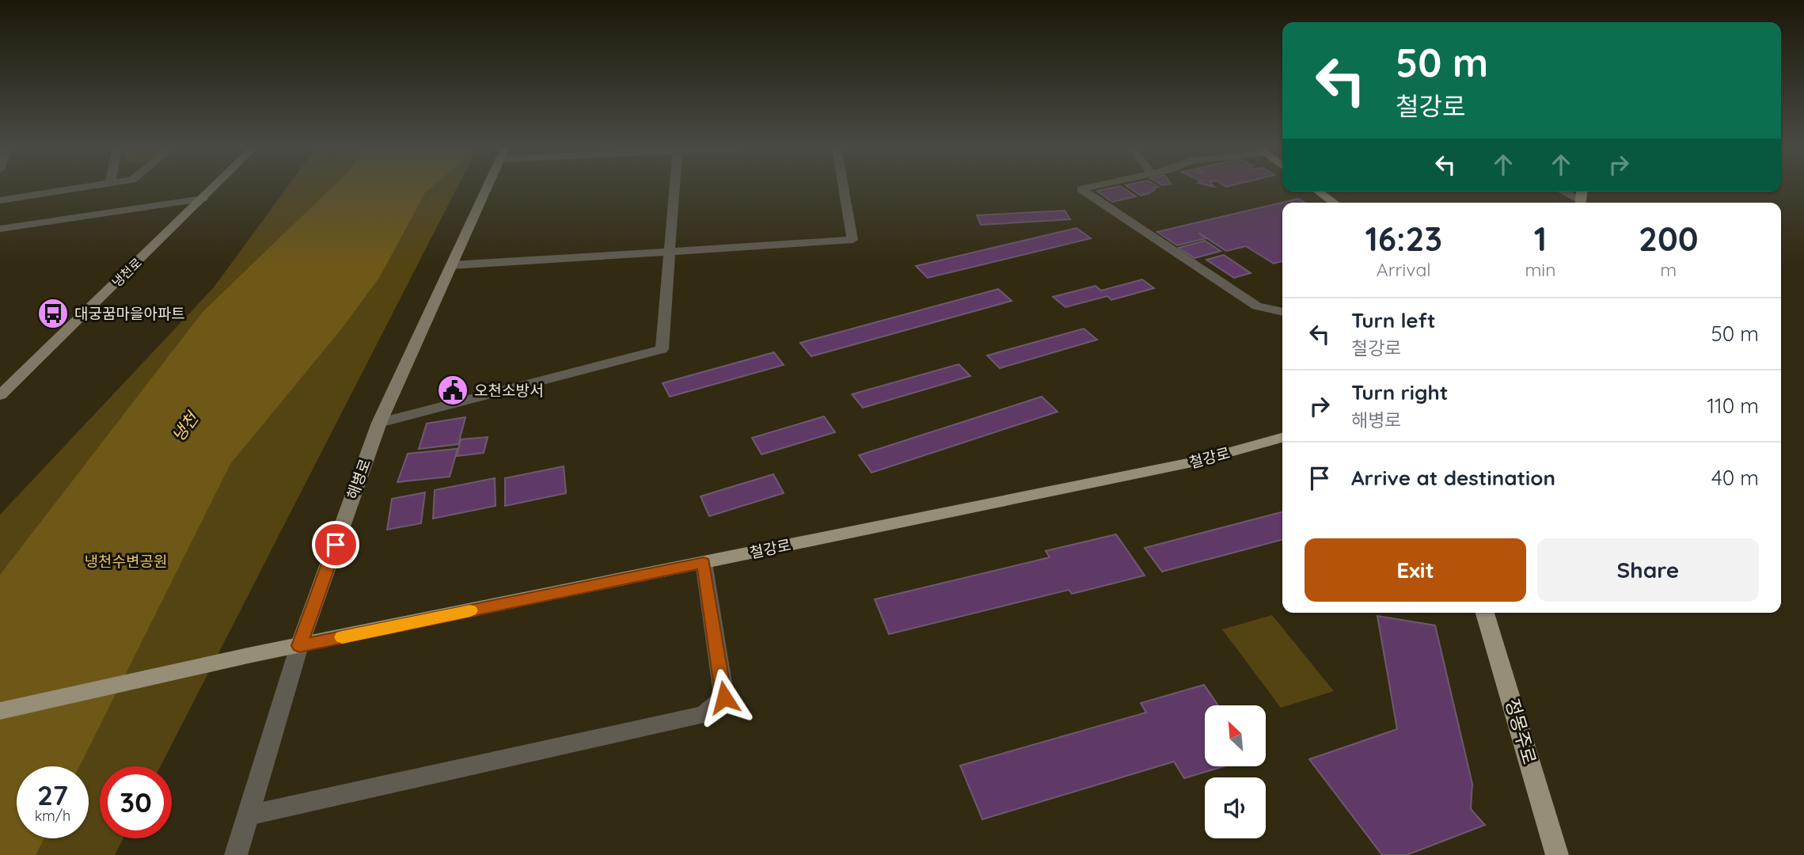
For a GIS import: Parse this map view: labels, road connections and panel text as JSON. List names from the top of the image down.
{
  "streets": {
    "main road": [
      "냉천로",
      "철강로",
      "해병로",
      "정몽주로"
    ]
  },
  "crossings": [
    ["철강로", "해병로"]
  ],
  "water": ["냉천"],
  "parks": ["냉천수변공원"],
  "places": {
    "bus stop": ["대궁꿈마을아파트"],
    "public building": ["오천소방서"]
  },
  "north": "top left",
  "page": {
    "turn": ["50 m", "철강로"],
    "eta": [
      "16:23",
      "Arrival",
      "1",
      "min",
      "200",
      "m"
    ],
    "list": [
      {
        "name": "Turn left",
        "note": "철강로",
        "value": "50 m"
      },
      {
        "name": "Turn right",
        "note": "해병로",
        "value": "110 m"
      },
      {
        "name": "Arrive at destination",
        "value": "40 m"
      }
    ],
    "buttons": ["Exit", "Share"],
    "speed": "27 km/h",
    "limit": "30"
  }
}
